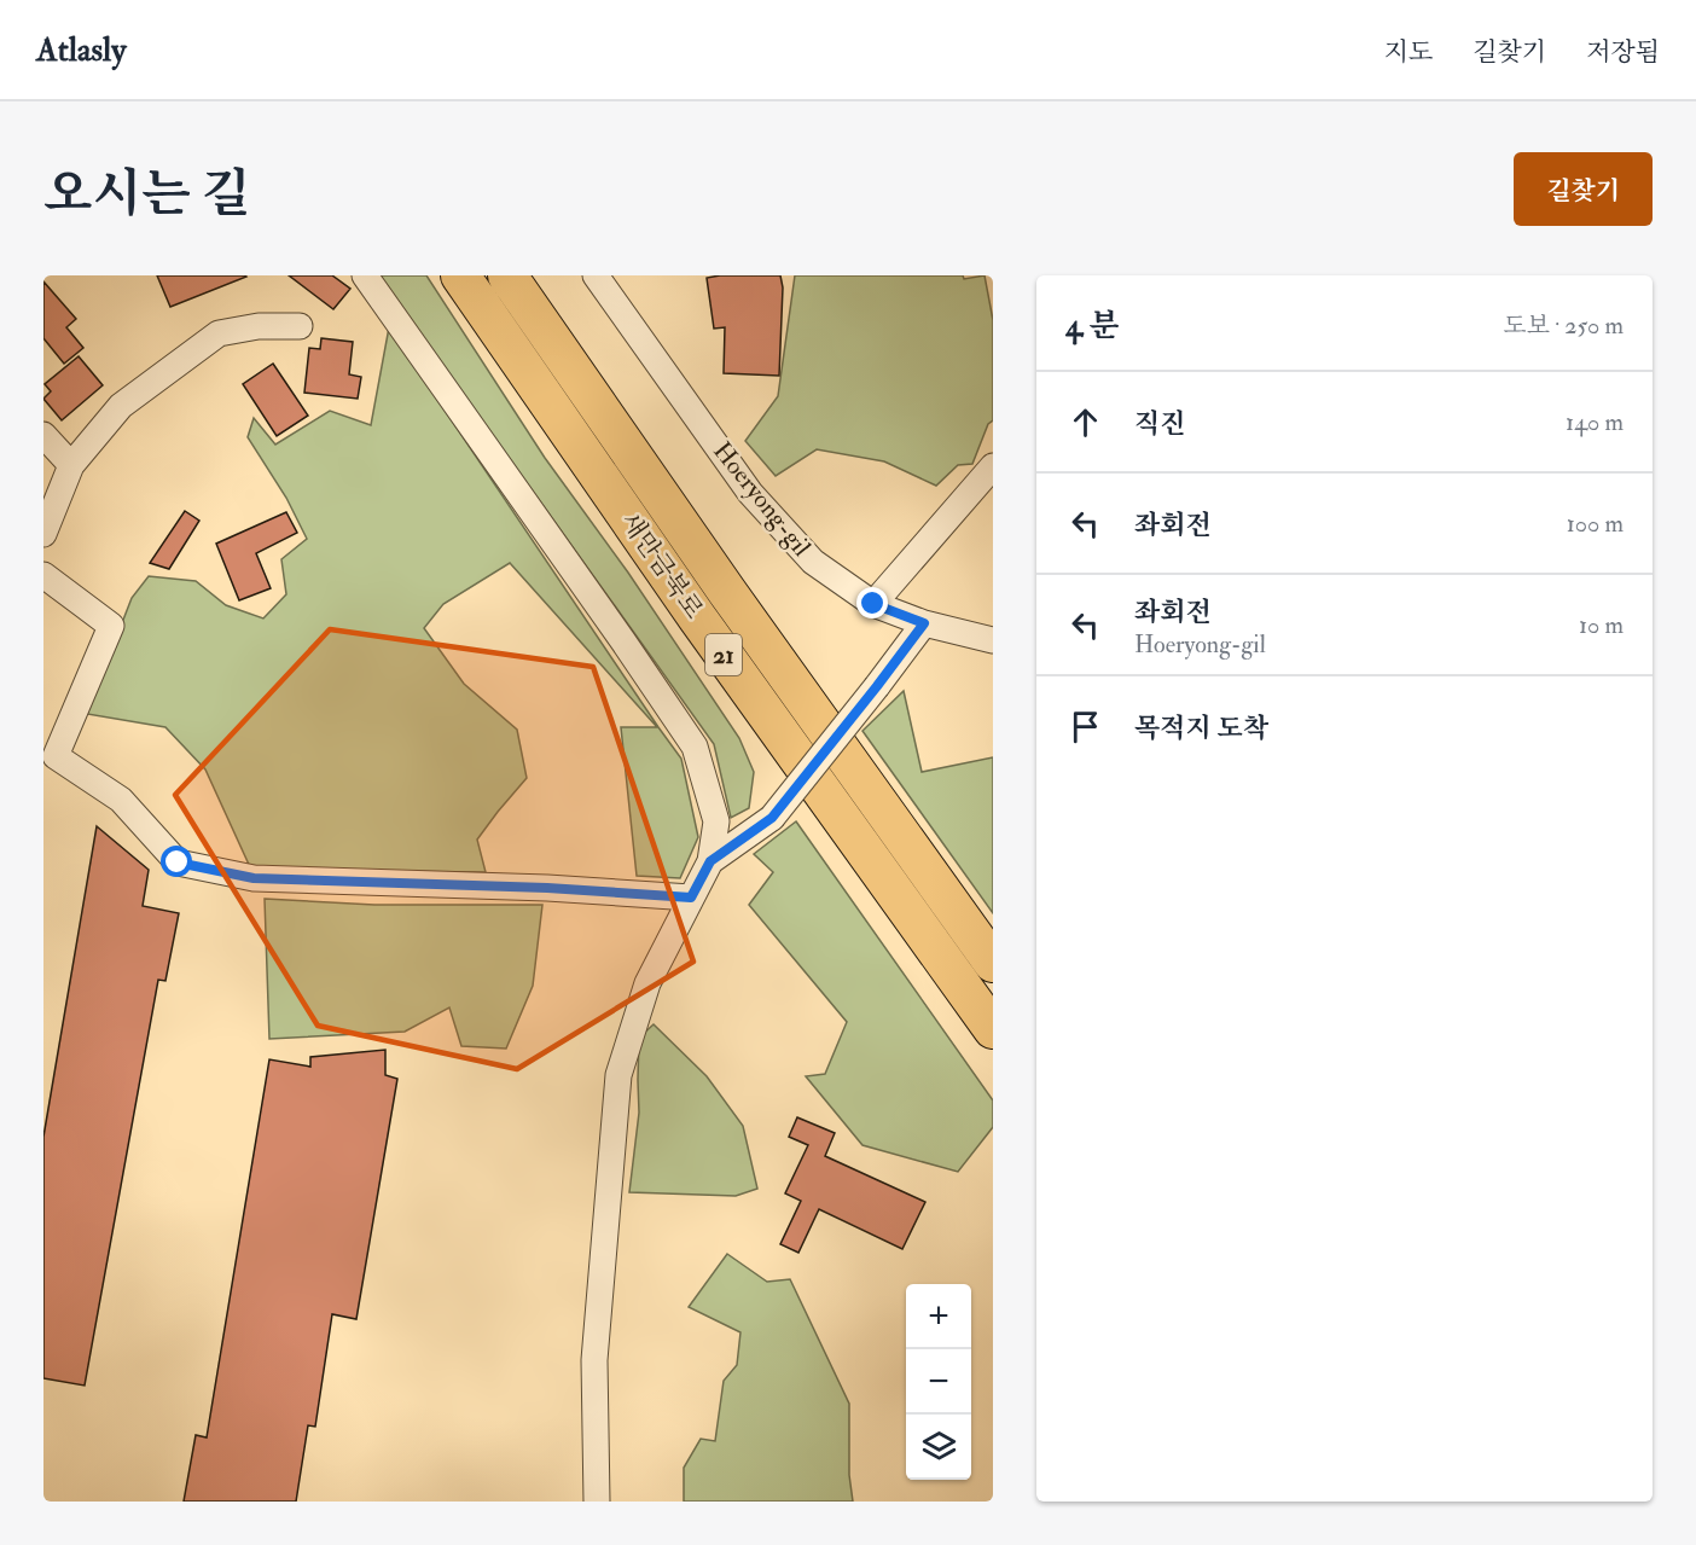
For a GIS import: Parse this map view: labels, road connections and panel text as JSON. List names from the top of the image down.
{
  "streets": {
    "highway": ["새만금북로", "21"],
    "street": ["Hoeryong-gil"]
  },
  "page": {
    "header": "Atlasly",
    "nav": ["지도", "길찾기", "저장됨"],
    "title": "오시는 길",
    "buttons": "길찾기",
    "heading": ["4 분", "도보 · 250 m"],
    "list": [
      ["직진", "140 m"],
      ["좌회전", "100 m"],
      ["좌회전", "Hoeryong-gil", "10 m"],
      "목적지 도착"
    ],
    "map_buttons": ["+", "−"]
  }
}
